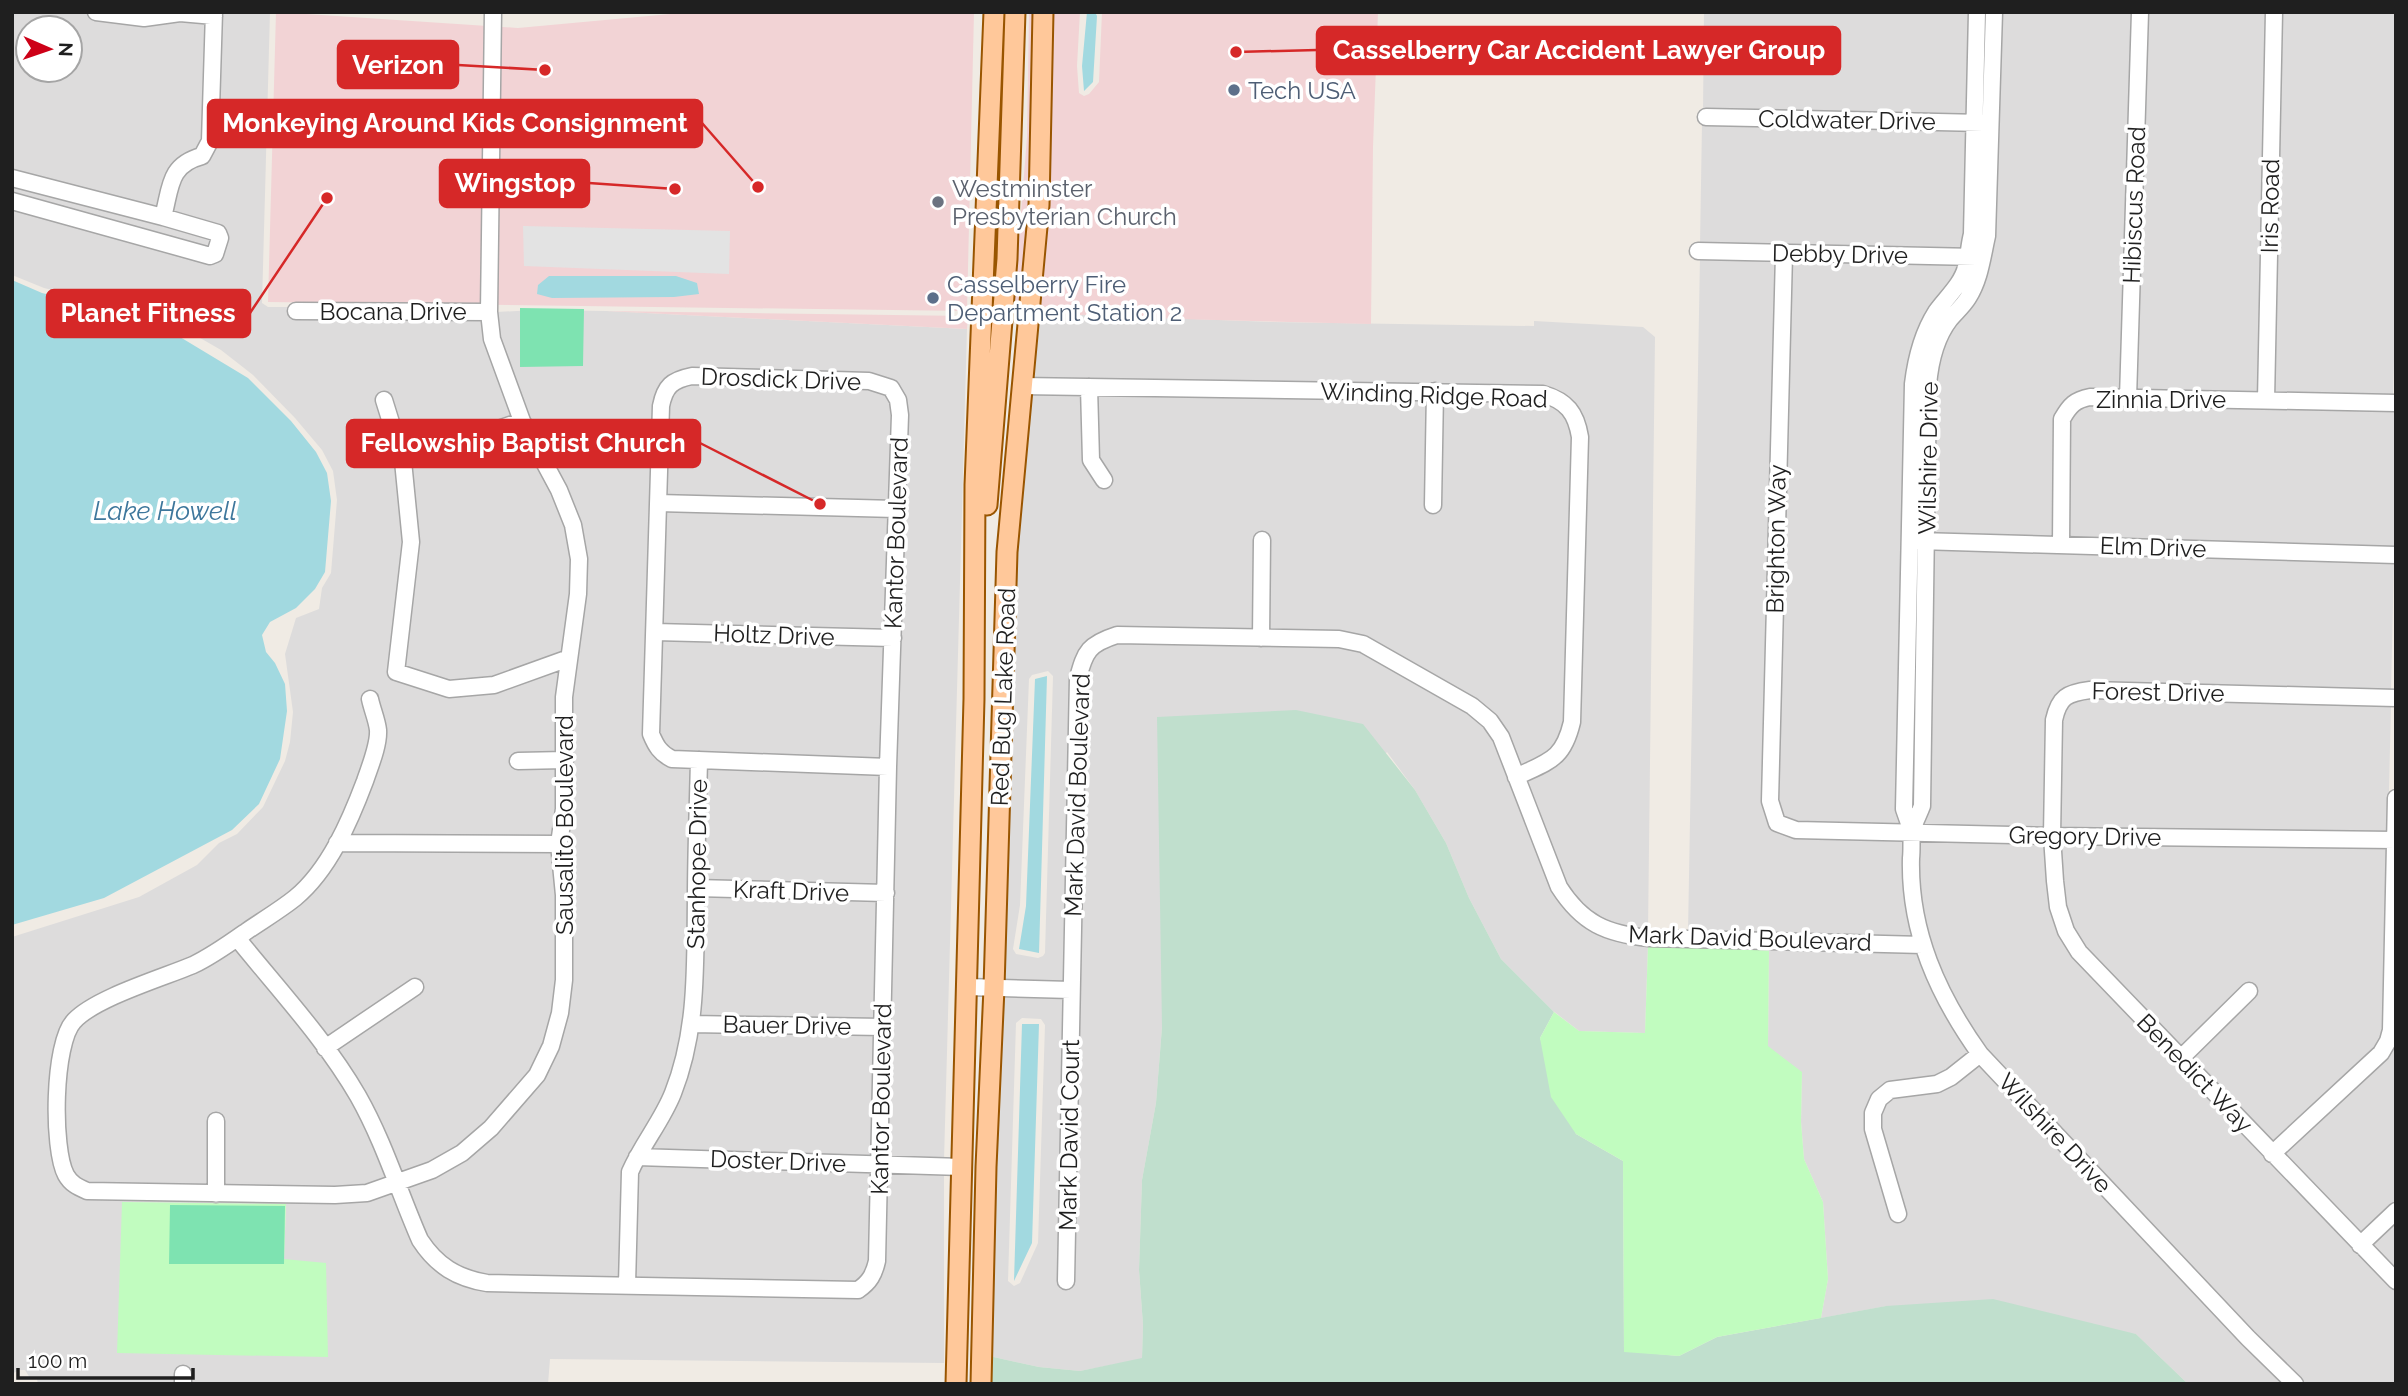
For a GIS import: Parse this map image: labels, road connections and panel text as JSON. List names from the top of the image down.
{
  "streets": {
    "main road": ["Red Bug Lake Road"],
    "street": [
      "Coldwater Drive",
      "Hibiscus Road",
      "Iris Road",
      "Debby Drive",
      "Bocana Drive",
      "Drosdick Drive",
      "Winding Ridge Road",
      "Zinnia Drive",
      "Wilshire Drive",
      "Kantor Boulevard",
      "Brighton Way",
      "Elm Drive",
      "Holtz Drive",
      "Forest Drive",
      "Mark David Boulevard",
      "Sausalito Boulevard",
      "Gregory Drive",
      "Stanhope Drive",
      "Kraft Drive",
      "Bauer Drive",
      "Benedict Way",
      "Mark David Court",
      "Doster Drive"
    ]
  },
  "crossings": [
    ["Coldwater Drive", "Wilshire Drive"],
    ["Hibiscus Road", "Zinnia Drive"],
    ["Iris Road", "Zinnia Drive"],
    ["Debby Drive", "Wilshire Drive"],
    ["Debby Drive", "Brighton Way"],
    ["Bocana Drive", "Sausalito Boulevard"],
    ["Drosdick Drive", "Kantor Boulevard"],
    ["Drosdick Drive", "Stanhope Drive"],
    ["Winding Ridge Road", "Red Bug Lake Road"],
    ["Winding Ridge Road", "Mark David Boulevard"],
    ["Zinnia Drive", "Elm Drive"],
    ["Wilshire Drive", "Elm Drive"],
    ["Wilshire Drive", "Mark David Boulevard"],
    ["Wilshire Drive", "Gregory Drive"],
    ["Kantor Boulevard", "Holtz Drive"],
    ["Kantor Boulevard", "Sausalito Boulevard"],
    ["Kantor Boulevard", "Stanhope Drive"],
    ["Kantor Boulevard", "Kraft Drive"],
    ["Kantor Boulevard", "Bauer Drive"],
    ["Kantor Boulevard", "Doster Drive"],
    ["Brighton Way", "Gregory Drive"],
    ["Holtz Drive", "Stanhope Drive"],
    ["Forest Drive", "Gregory Drive"],
    ["Forest Drive", "Benedict Way"],
    ["Red Bug Lake Road", "Doster Drive"],
    ["Mark David Boulevard", "Mark David Court"],
    ["Gregory Drive", "Benedict Way"],
    ["Stanhope Drive", "Kraft Drive"],
    ["Stanhope Drive", "Bauer Drive"],
    ["Stanhope Drive", "Doster Drive"]
  ],
  "water": ["Lake Howell"],
  "places": [
    "Casselberry Car Accident Lawyer Group",
    "Verizon",
    "Tech USA",
    "Monkeying Around Kids Consignment",
    "Wingstop",
    "Planet Fitness",
    "Westminster Presbyterian Church",
    "Casselberry Fire Department Station 2",
    "Fellowship Baptist Church"
  ],
  "scale_bar": "100 m",
  "north": "right"
}
